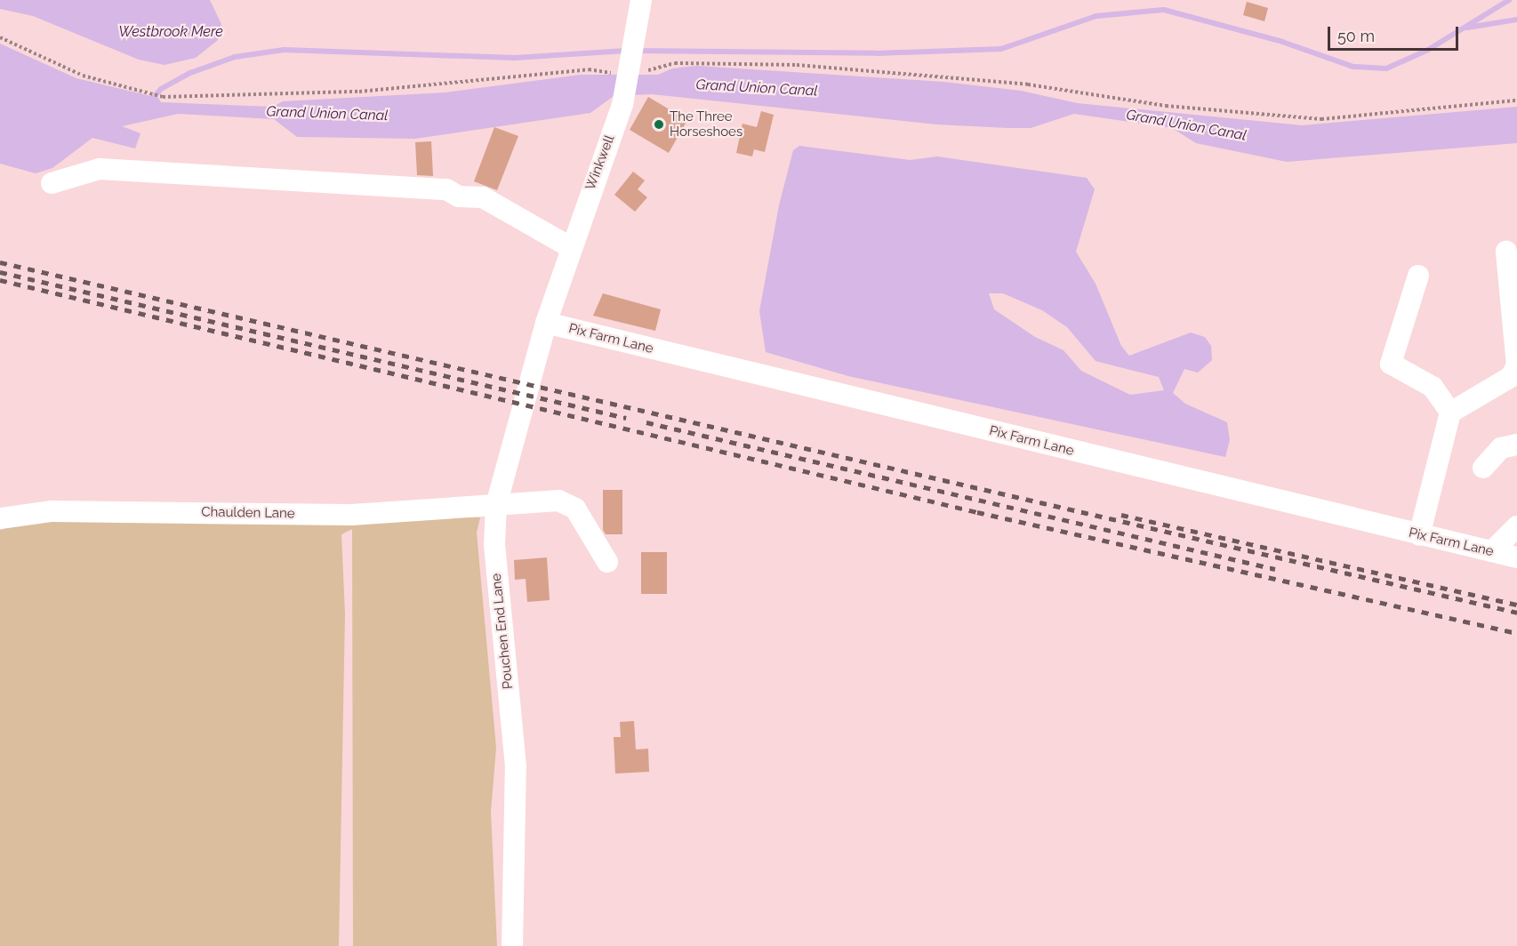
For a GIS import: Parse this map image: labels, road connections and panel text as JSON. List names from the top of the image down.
{
  "streets": {
    "street": [
      "Winkwell",
      "Pix Farm Lane",
      "Chaulden Lane",
      "Pouchen End Lane"
    ]
  },
  "crossings": [
    ["Winkwell", "Pix Farm Lane"],
    ["Winkwell", "Pouchen End Lane"],
    ["Pix Farm Lane", "Pouchen End Lane"],
    ["Chaulden Lane", "Pouchen End Lane"]
  ],
  "water": ["Westbrook Mere", "Grand Union Canal"],
  "places": ["The Three Horseshoes"],
  "scale_bar": "50 m"
}
